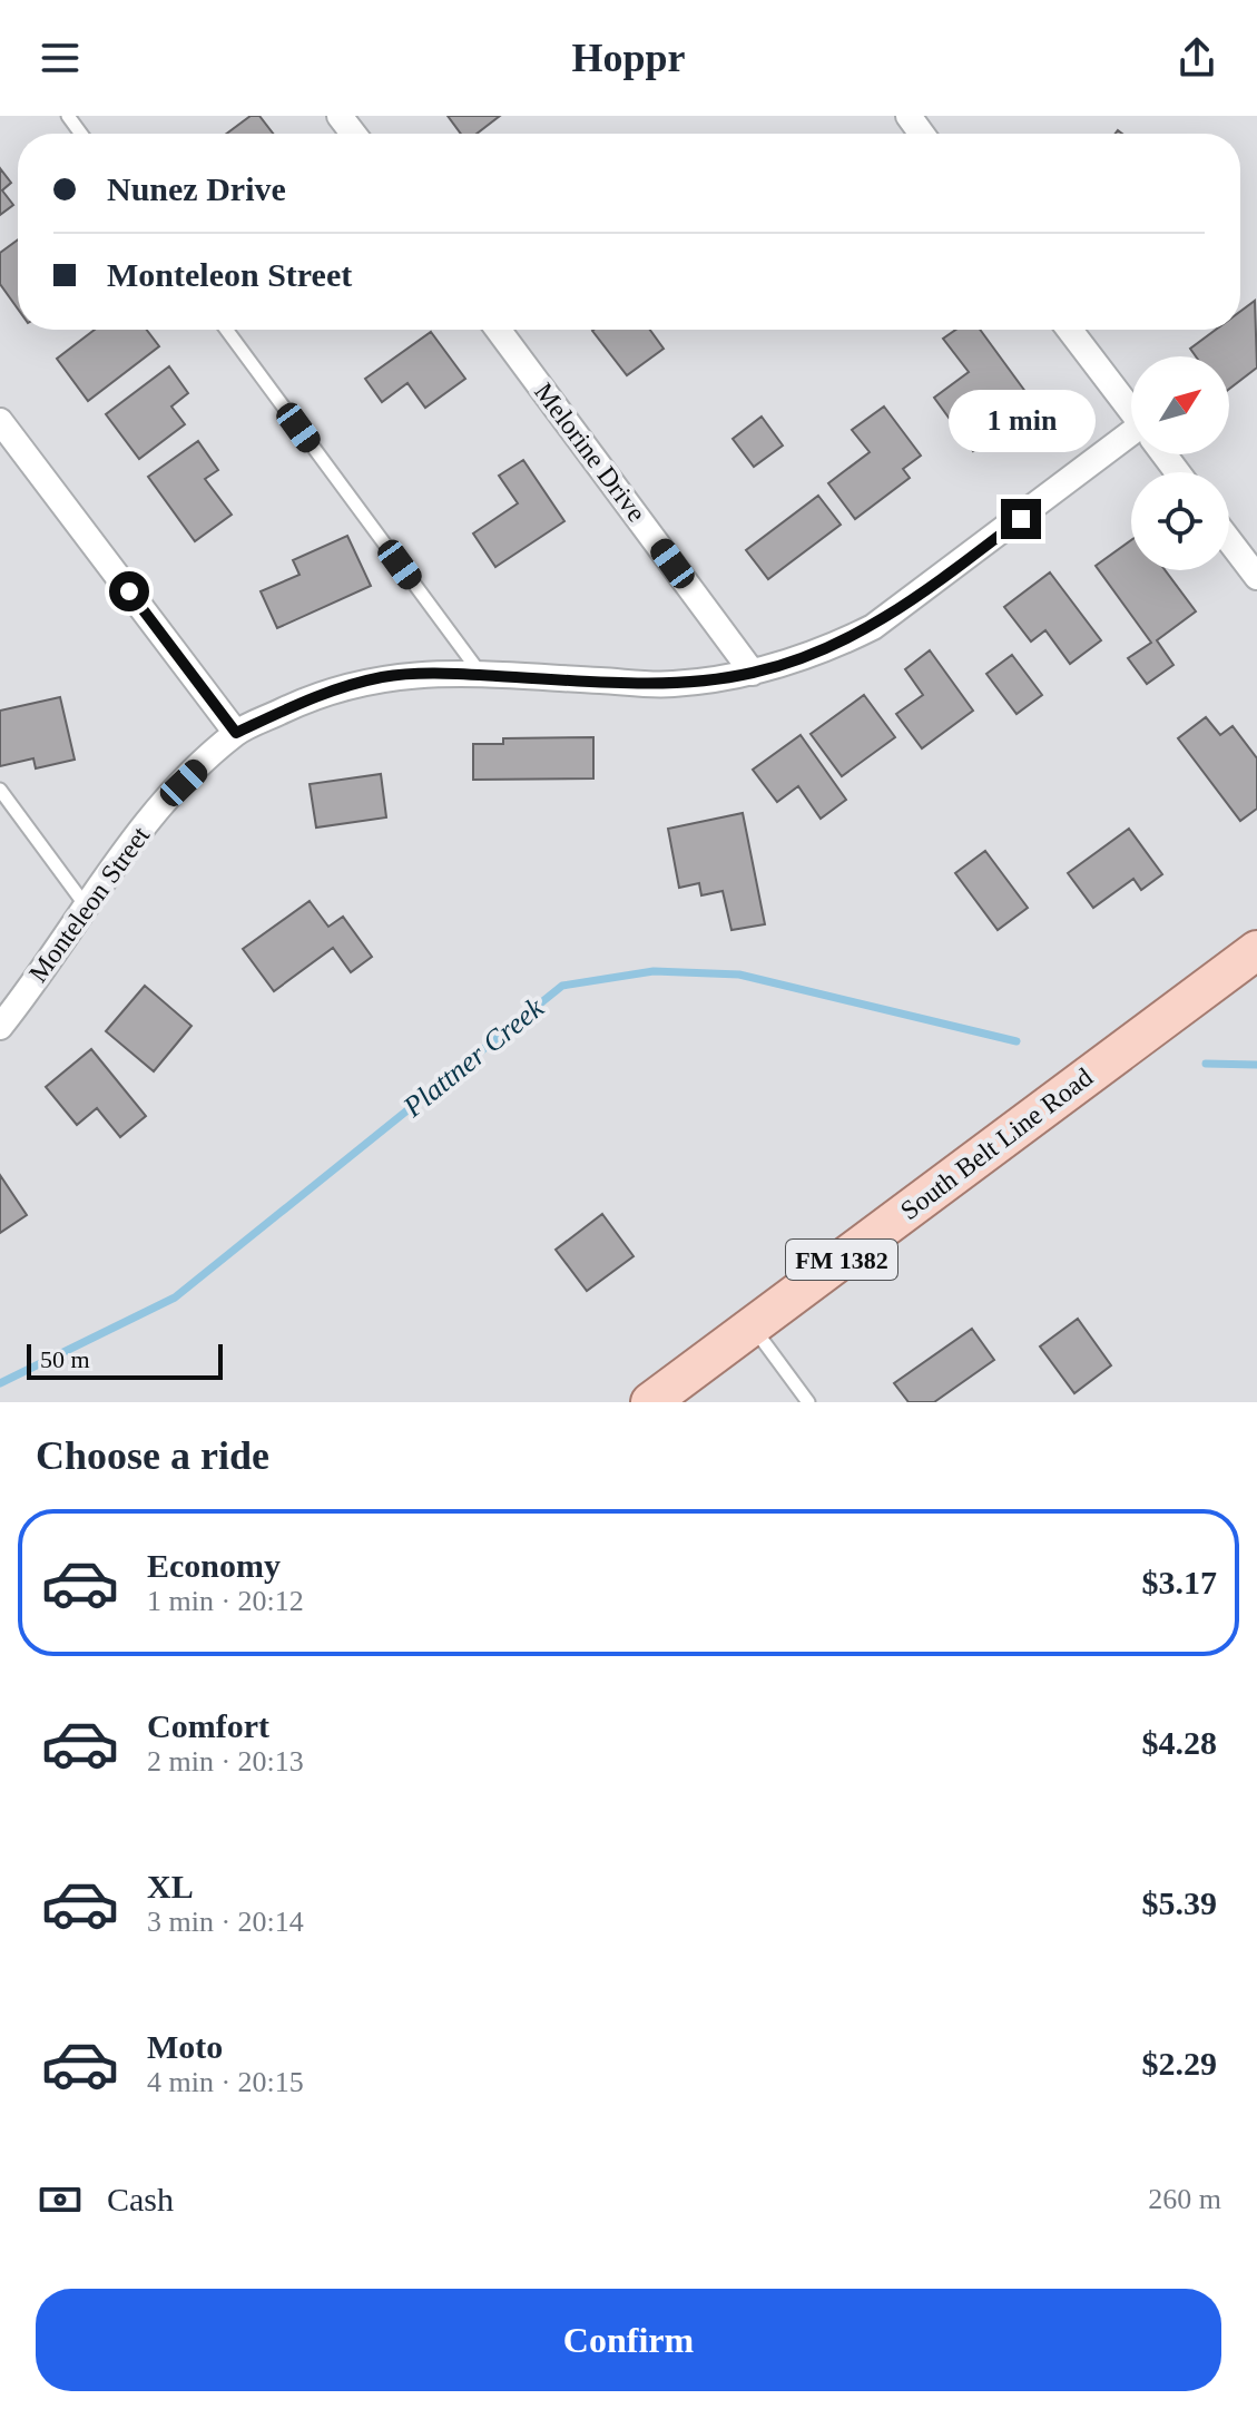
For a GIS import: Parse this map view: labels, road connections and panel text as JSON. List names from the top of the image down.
{
  "streets": {
    "main road": ["South Belt Line Road", "FM 1382"],
    "street": ["Melorine Drive", "Monteleon Street"]
  },
  "crossings": [
    ["Melorine Drive", "Monteleon Street"]
  ],
  "water": ["Plattner Creek"],
  "scale_bar": "50 m",
  "north": "top right",
  "page": {
    "header": "Hoppr",
    "banner": ["Nunez Drive", "Monteleon Street"],
    "bubble": "1 min",
    "scale": "50 m",
    "heading": "Choose a ride",
    "list": [
      {
        "name": "Economy",
        "note": "1 min · 20:12",
        "value": "$3.17"
      },
      {
        "name": "Comfort",
        "note": "2 min · 20:13",
        "value": "$4.28"
      },
      {
        "name": "XL",
        "note": "3 min · 20:14",
        "value": "$5.39"
      },
      {
        "name": "Moto",
        "note": "4 min · 20:15",
        "value": "$2.29"
      }
    ],
    "pay": ["Cash", "260 m"],
    "buttons": "Confirm"
  }
}
